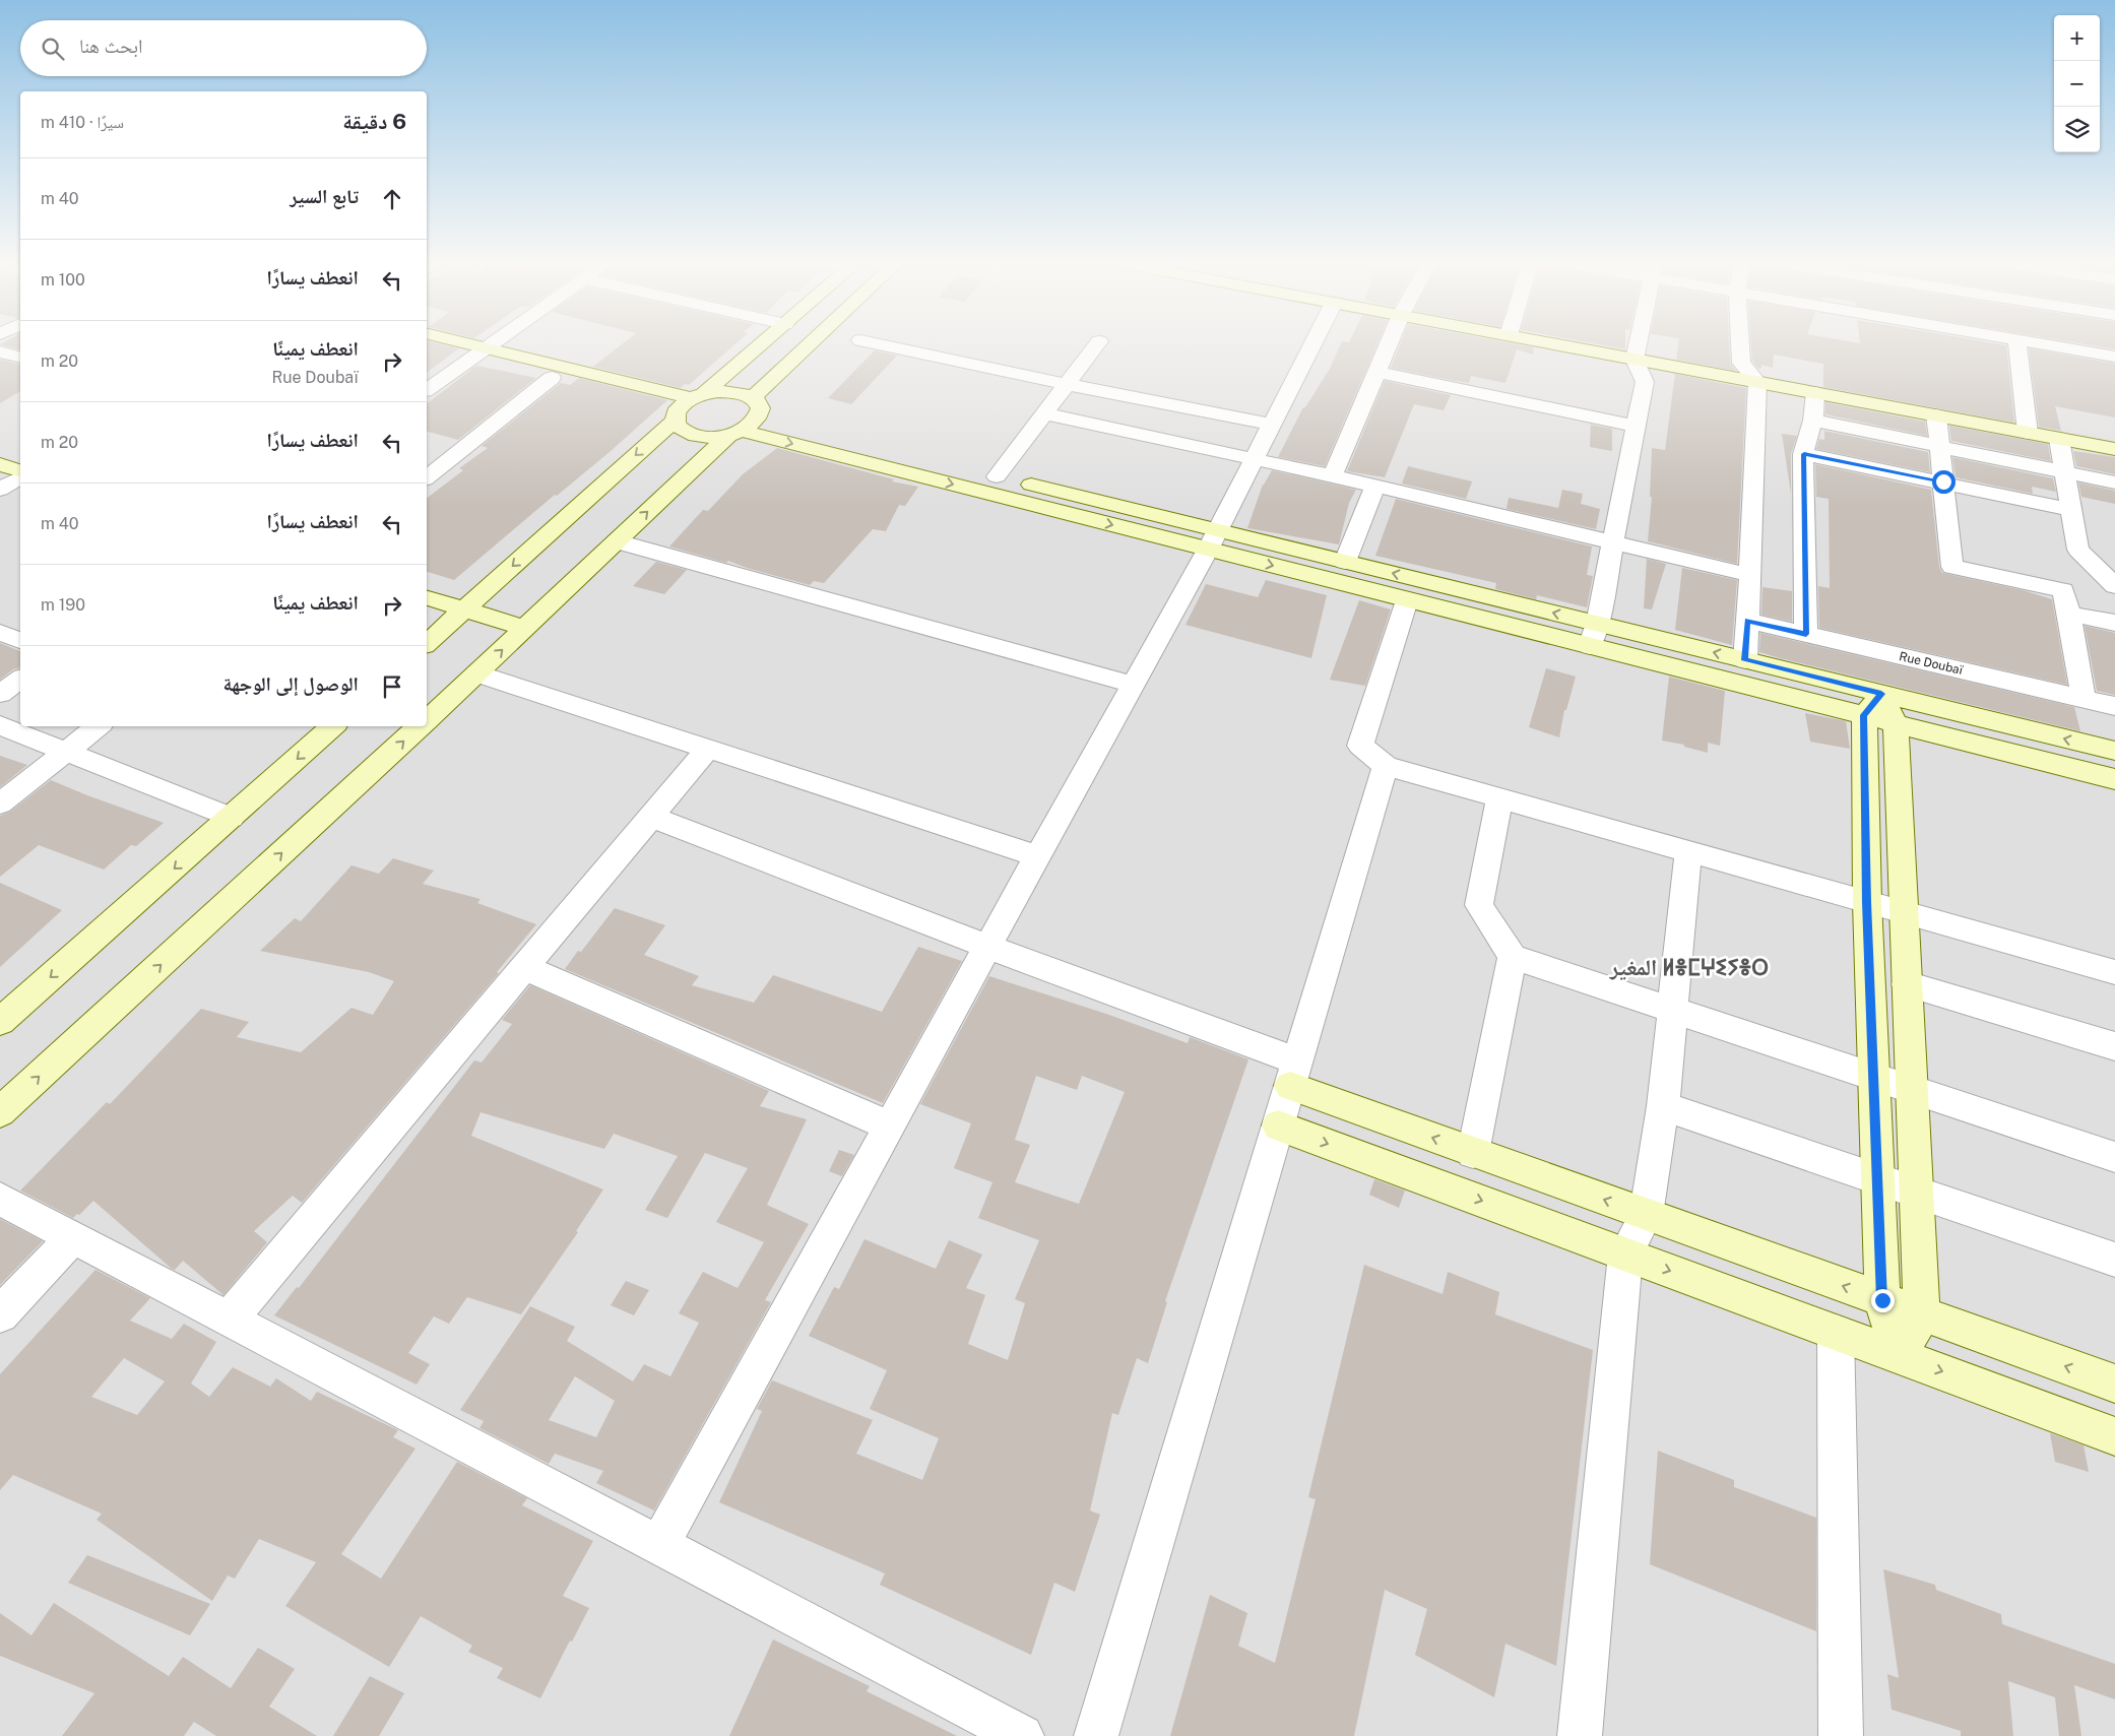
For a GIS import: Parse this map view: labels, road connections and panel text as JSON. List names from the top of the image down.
{
  "streets": {
    "street": ["Rue Doubaï"]
  },
  "districts": ["المغير ⵍⴻⵎⵖⵉⵢⴻⵔ"],
  "page": {
    "map_buttons": ["+", "−"],
    "search": "ابحث هنا",
    "heading": ["6 دقيقة", "سيرًا · 410 m"],
    "list": [
      ["تابع السير", "40 m"],
      ["انعطف يسارًا", "100 m"],
      ["انعطف يمينًا", "Rue Doubaï", "20 m"],
      ["انعطف يسارًا", "20 m"],
      ["انعطف يسارًا", "40 m"],
      ["انعطف يمينًا", "190 m"],
      "الوصول إلى الوجهة"
    ]
  }
}
